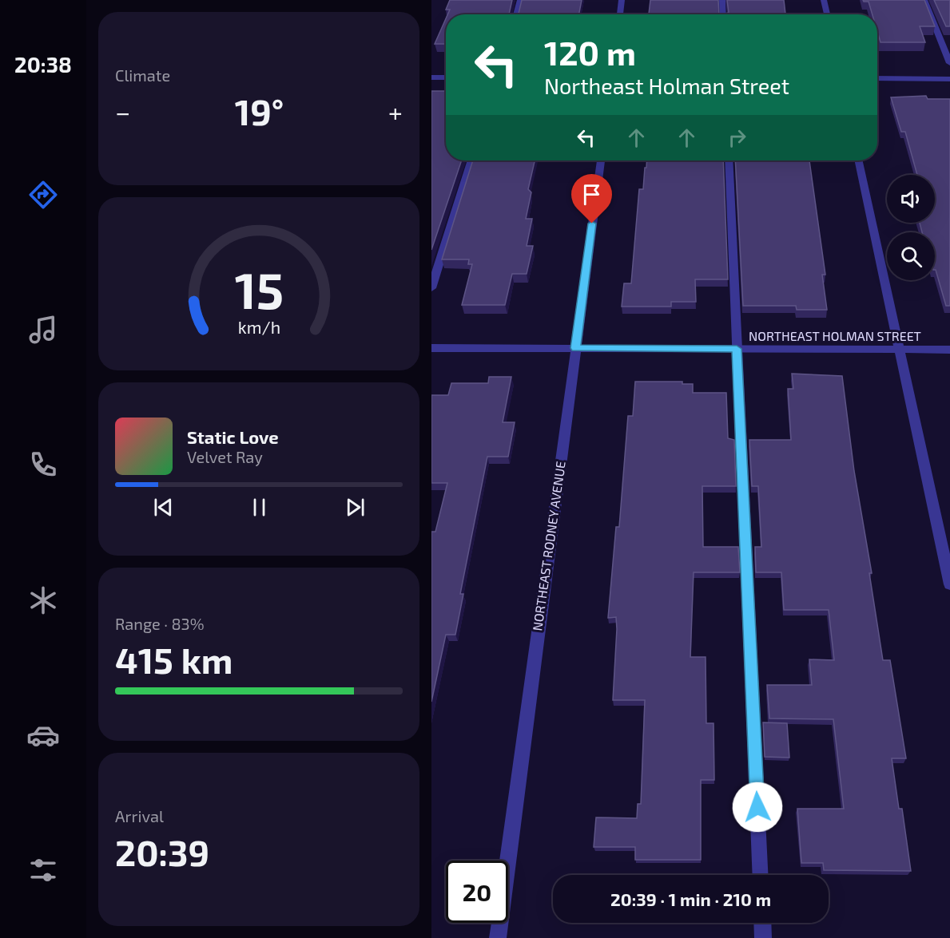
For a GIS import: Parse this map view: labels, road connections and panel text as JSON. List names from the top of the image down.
{
  "streets": {
    "street": ["NORTHEAST HOLMAN STREET", "NORTHEAST RODNEY AVENUE"]
  },
  "crossings": [
    ["NORTHEAST HOLMAN STREET", "NORTHEAST RODNEY AVENUE"]
  ],
  "page": {
    "tabs": "20:38",
    "tile": [
      "Climate",
      ["Range · 83%", "415 km"],
      ["Arrival", "20:39"]
    ],
    "turn": ["120 m", "Northeast Holman Street"],
    "heat": ["−", "19°", "+"],
    "song": ["Static Love", "Velvet Ray"],
    "limit": "20",
    "trip": "20:39 · 1 min · 210 m",
    "gauge": ["15", "km/h"]
  }
}
